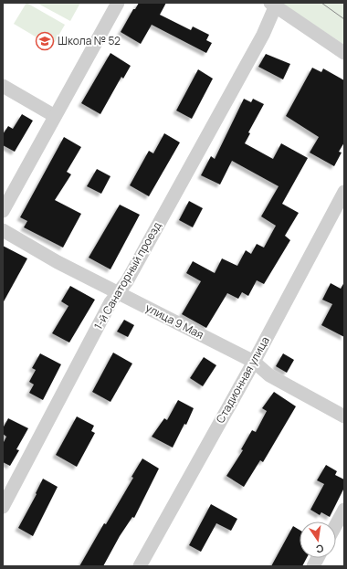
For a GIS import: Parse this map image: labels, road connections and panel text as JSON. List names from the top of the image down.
{
  "streets": {
    "street": ["1-й Санаторный проезд", "улица 9 Мая", "Стадионная улица"]
  },
  "crossings": [
    ["1-й Санаторный проезд", "улица 9 Мая"],
    ["улица 9 Мая", "Стадионная улица"]
  ],
  "places": {
    "school or university": ["Школа № 52"]
  },
  "north": "bottom"
}
